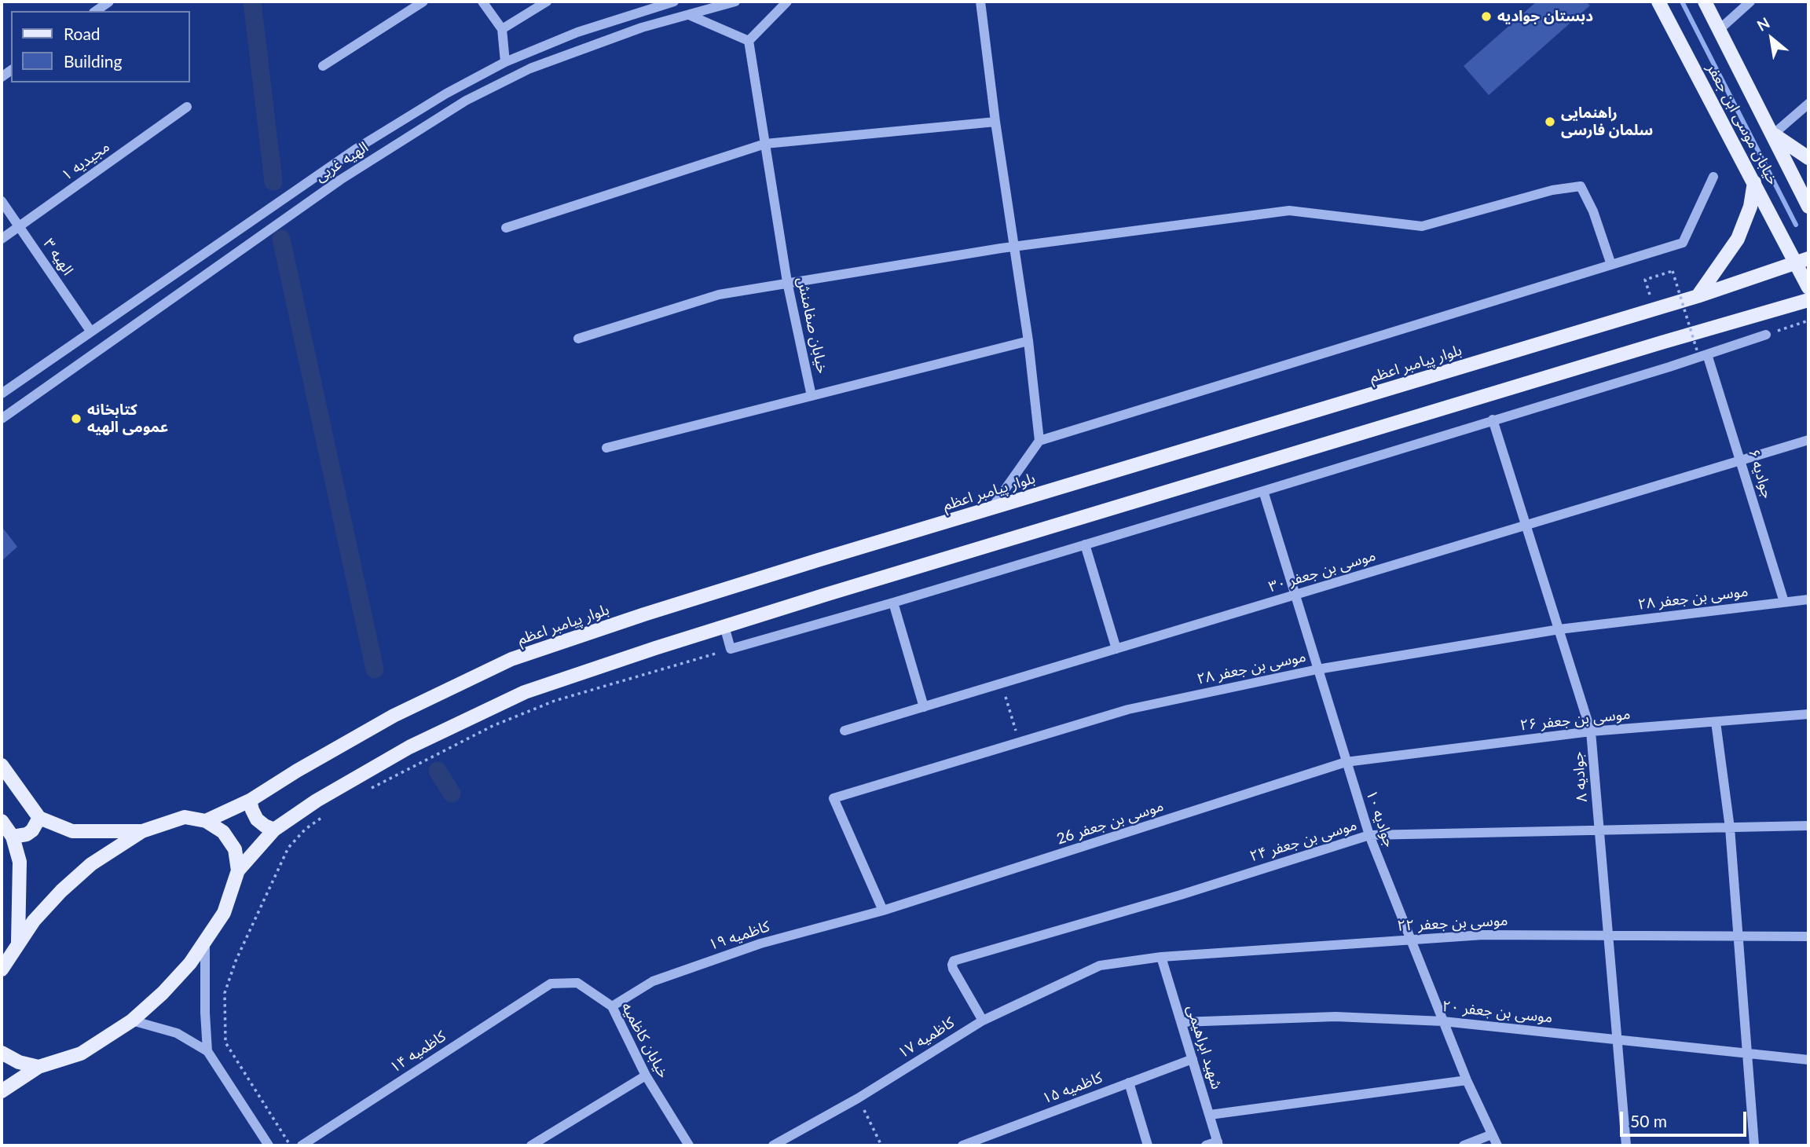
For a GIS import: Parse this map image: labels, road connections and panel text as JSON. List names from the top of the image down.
{
  "streets": {
    "main road": ["خیابان موسی ابن جعفر", "بلوار پیامبر اعظم"],
    "street": [
      "مجیدیه ۱",
      "الهیه غربی",
      "الهیه ۳",
      "خیابان صفامنش",
      "جوادیه ۶",
      "موسی بن جعفر ۳۰",
      "موسی بن جعفر ۲۸",
      "موسی بن جعفر ۲۶",
      "جوادیه ۸",
      "جوادیه ۱۰",
      "موسی بن جعفر 26",
      "موسی بن جعفر ۲۴",
      "موسی بن جعفر ۲۲",
      "کاظمیه ۱۹",
      "موسی بن جعفر ۲۰",
      "کاظمیه ۱۷",
      "خیابان کاظمیه",
      "شهید ابراهیمی",
      "کاظمیه ۱۴",
      "کاظمیه ۱۵"
    ]
  },
  "crossings": [
    ["خیابان موسی ابن جعفر", "بلوار پیامبر اعظم"],
    ["مجیدیه ۱", "الهیه ۳"],
    ["الهیه غربی", "الهیه ۳"],
    ["جوادیه ۶", "موسی بن جعفر ۳۰"],
    ["جوادیه ۶", "موسی بن جعفر ۲۸"],
    ["موسی بن جعفر ۳۰", "جوادیه ۸"],
    ["موسی بن جعفر ۳۰", "جوادیه ۱۰"],
    ["موسی بن جعفر ۲۸", "جوادیه ۸"],
    ["موسی بن جعفر ۲۸", "جوادیه ۱۰"],
    ["موسی بن جعفر ۲۸", "موسی بن جعفر 26"],
    ["موسی بن جعفر ۲۸", "کاظمیه ۱۹"],
    ["موسی بن جعفر ۲۶", "جوادیه ۸"],
    ["موسی بن جعفر ۲۶", "جوادیه ۱۰"],
    ["موسی بن جعفر ۲۶", "موسی بن جعفر 26"],
    ["جوادیه ۸", "موسی بن جعفر ۲۴"],
    ["جوادیه ۸", "موسی بن جعفر ۲۲"],
    ["جوادیه ۸", "موسی بن جعفر ۲۰"],
    ["جوادیه ۱۰", "موسی بن جعفر 26"],
    ["جوادیه ۱۰", "موسی بن جعفر ۲۴"],
    ["جوادیه ۱۰", "موسی بن جعفر ۲۲"],
    ["جوادیه ۱۰", "موسی بن جعفر ۲۰"],
    ["موسی بن جعفر 26", "کاظمیه ۱۹"],
    ["موسی بن جعفر ۲۴", "کاظمیه ۱۷"],
    ["موسی بن جعفر ۲۲", "کاظمیه ۱۷"],
    ["موسی بن جعفر ۲۲", "شهید ابراهیمی"],
    ["کاظمیه ۱۹", "خیابان کاظمیه"],
    ["موسی بن جعفر ۲۰", "شهید ابراهیمی"],
    ["خیابان کاظمیه", "کاظمیه ۱۴"],
    ["شهید ابراهیمی", "کاظمیه ۱۵"]
  ],
  "places": ["دبستان جوادیه", "راهنمایی سلمان فارسی", "کتابخانه عمومی الهیه"],
  "legend": ["Road", "Building"],
  "scale_bar": "50 m",
  "north": "top left"
}
